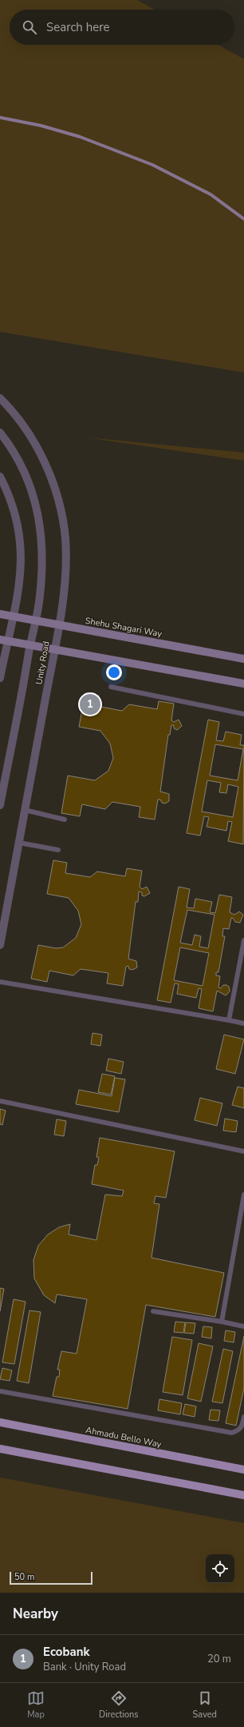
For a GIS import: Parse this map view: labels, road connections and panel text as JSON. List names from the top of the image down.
{
  "streets": {
    "main road": ["Shehu Shagari Way", "Ahmadu Bello Way"],
    "street": ["Unity Road"]
  },
  "crossings": [
    ["Shehu Shagari Way", "Unity Road"]
  ],
  "scale_bar": "50 m",
  "page": {
    "search": "Search here",
    "pins": "1",
    "scale": "50 m",
    "heading": "Nearby",
    "list": [
      {
        "mark": "1",
        "name": "Ecobank",
        "note": "Bank · Unity Road",
        "value": "20 m"
      }
    ],
    "nav": ["Map", "Directions", "Saved"]
  }
}
